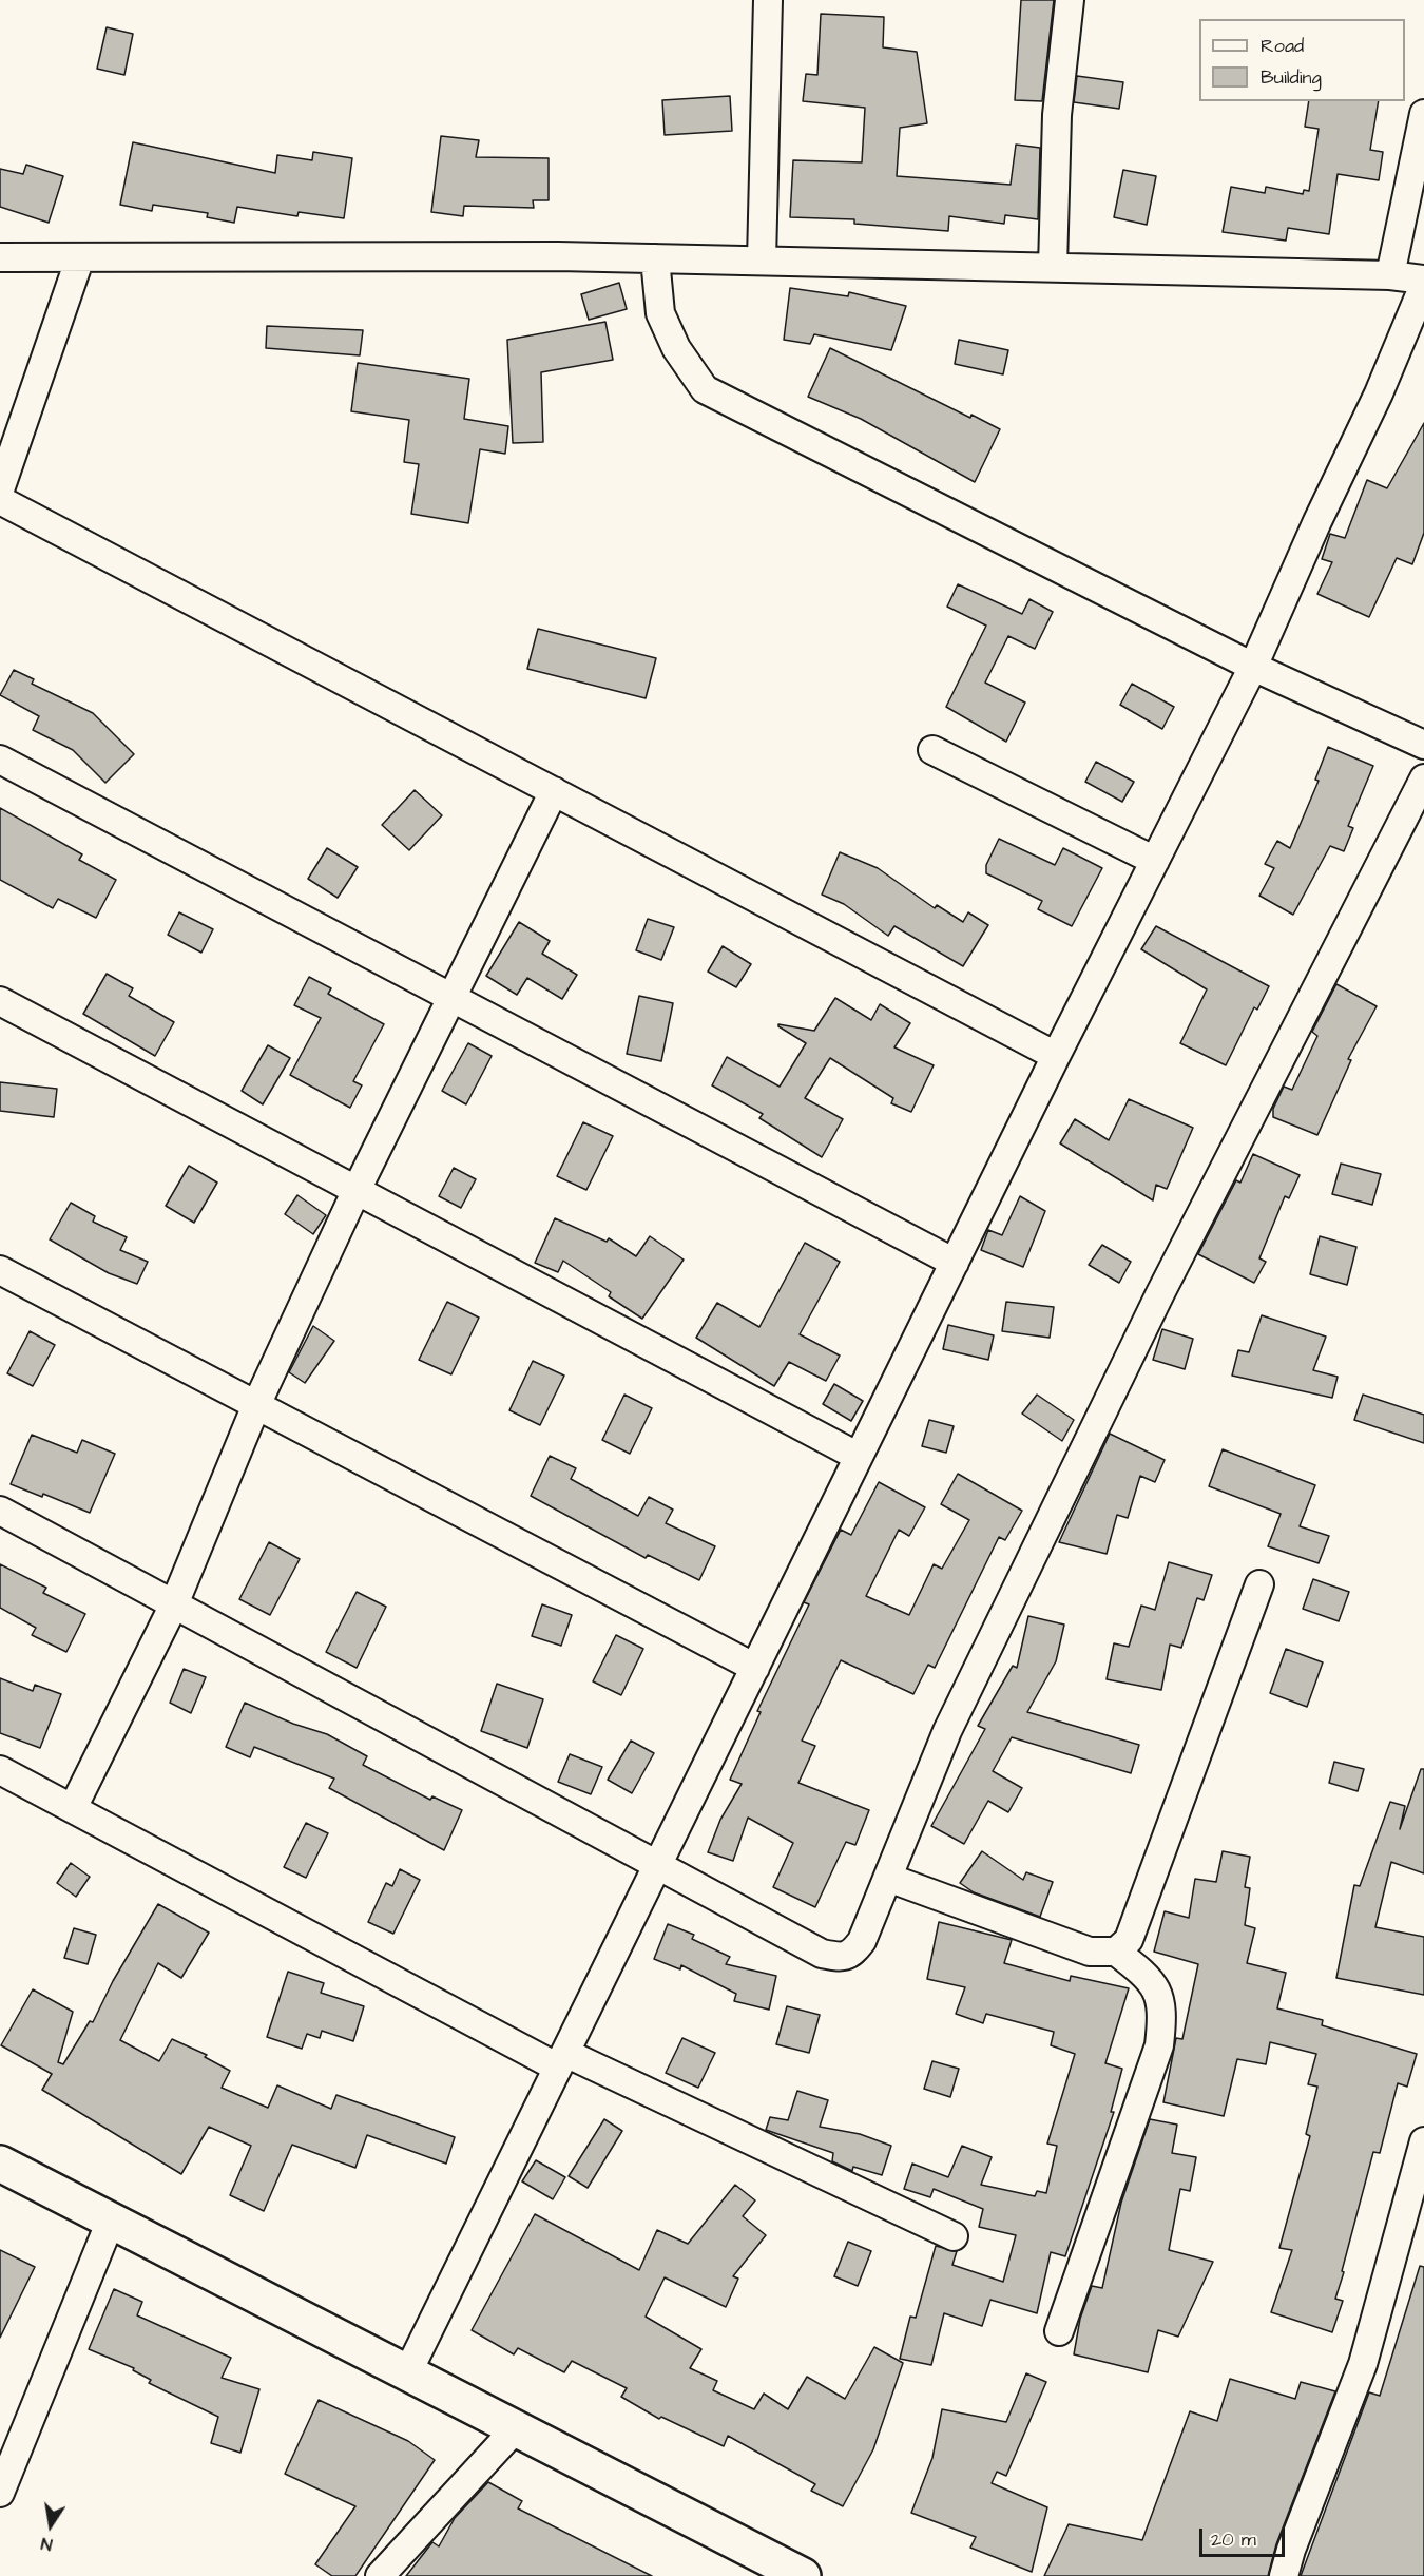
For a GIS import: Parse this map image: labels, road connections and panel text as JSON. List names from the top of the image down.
{
  "legend": ["Road", "Building"],
  "scale_bar": "20 m",
  "north": "bottom"
}
